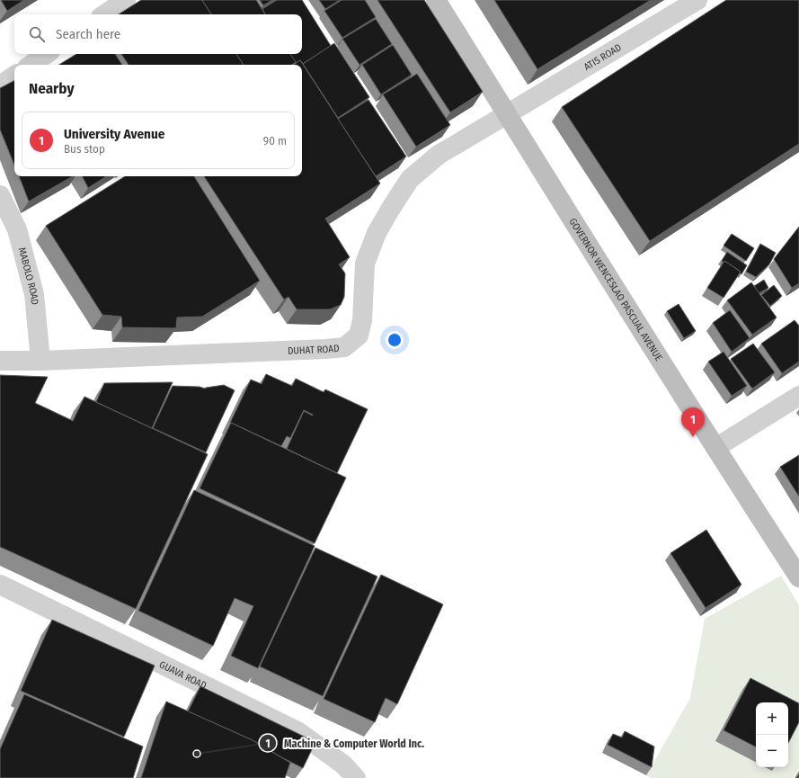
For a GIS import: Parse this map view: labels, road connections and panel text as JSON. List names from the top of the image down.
{
  "streets": {
    "main road": ["GOVERNOR WENCESLAO PASCUAL AVENUE"],
    "street": [
      "ATIS ROAD",
      "MABOLO ROAD",
      "DUHAT ROAD",
      "GUAVA ROAD"
    ]
  },
  "crossings": [
    ["ATIS ROAD", "GOVERNOR WENCESLAO PASCUAL AVENUE"],
    ["ATIS ROAD", "DUHAT ROAD"],
    ["MABOLO ROAD", "DUHAT ROAD"],
    ["GOVERNOR WENCESLAO PASCUAL AVENUE", "DUHAT ROAD"]
  ],
  "places": ["Machine & Computer World Inc."],
  "page": {
    "search": "Search here",
    "heading": "Nearby",
    "list": [
      {
        "mark": "1",
        "name": "University Avenue",
        "note": "Bus stop",
        "value": "90 m"
      }
    ],
    "pins": "1",
    "map_buttons": ["+", "−"]
  }
}
